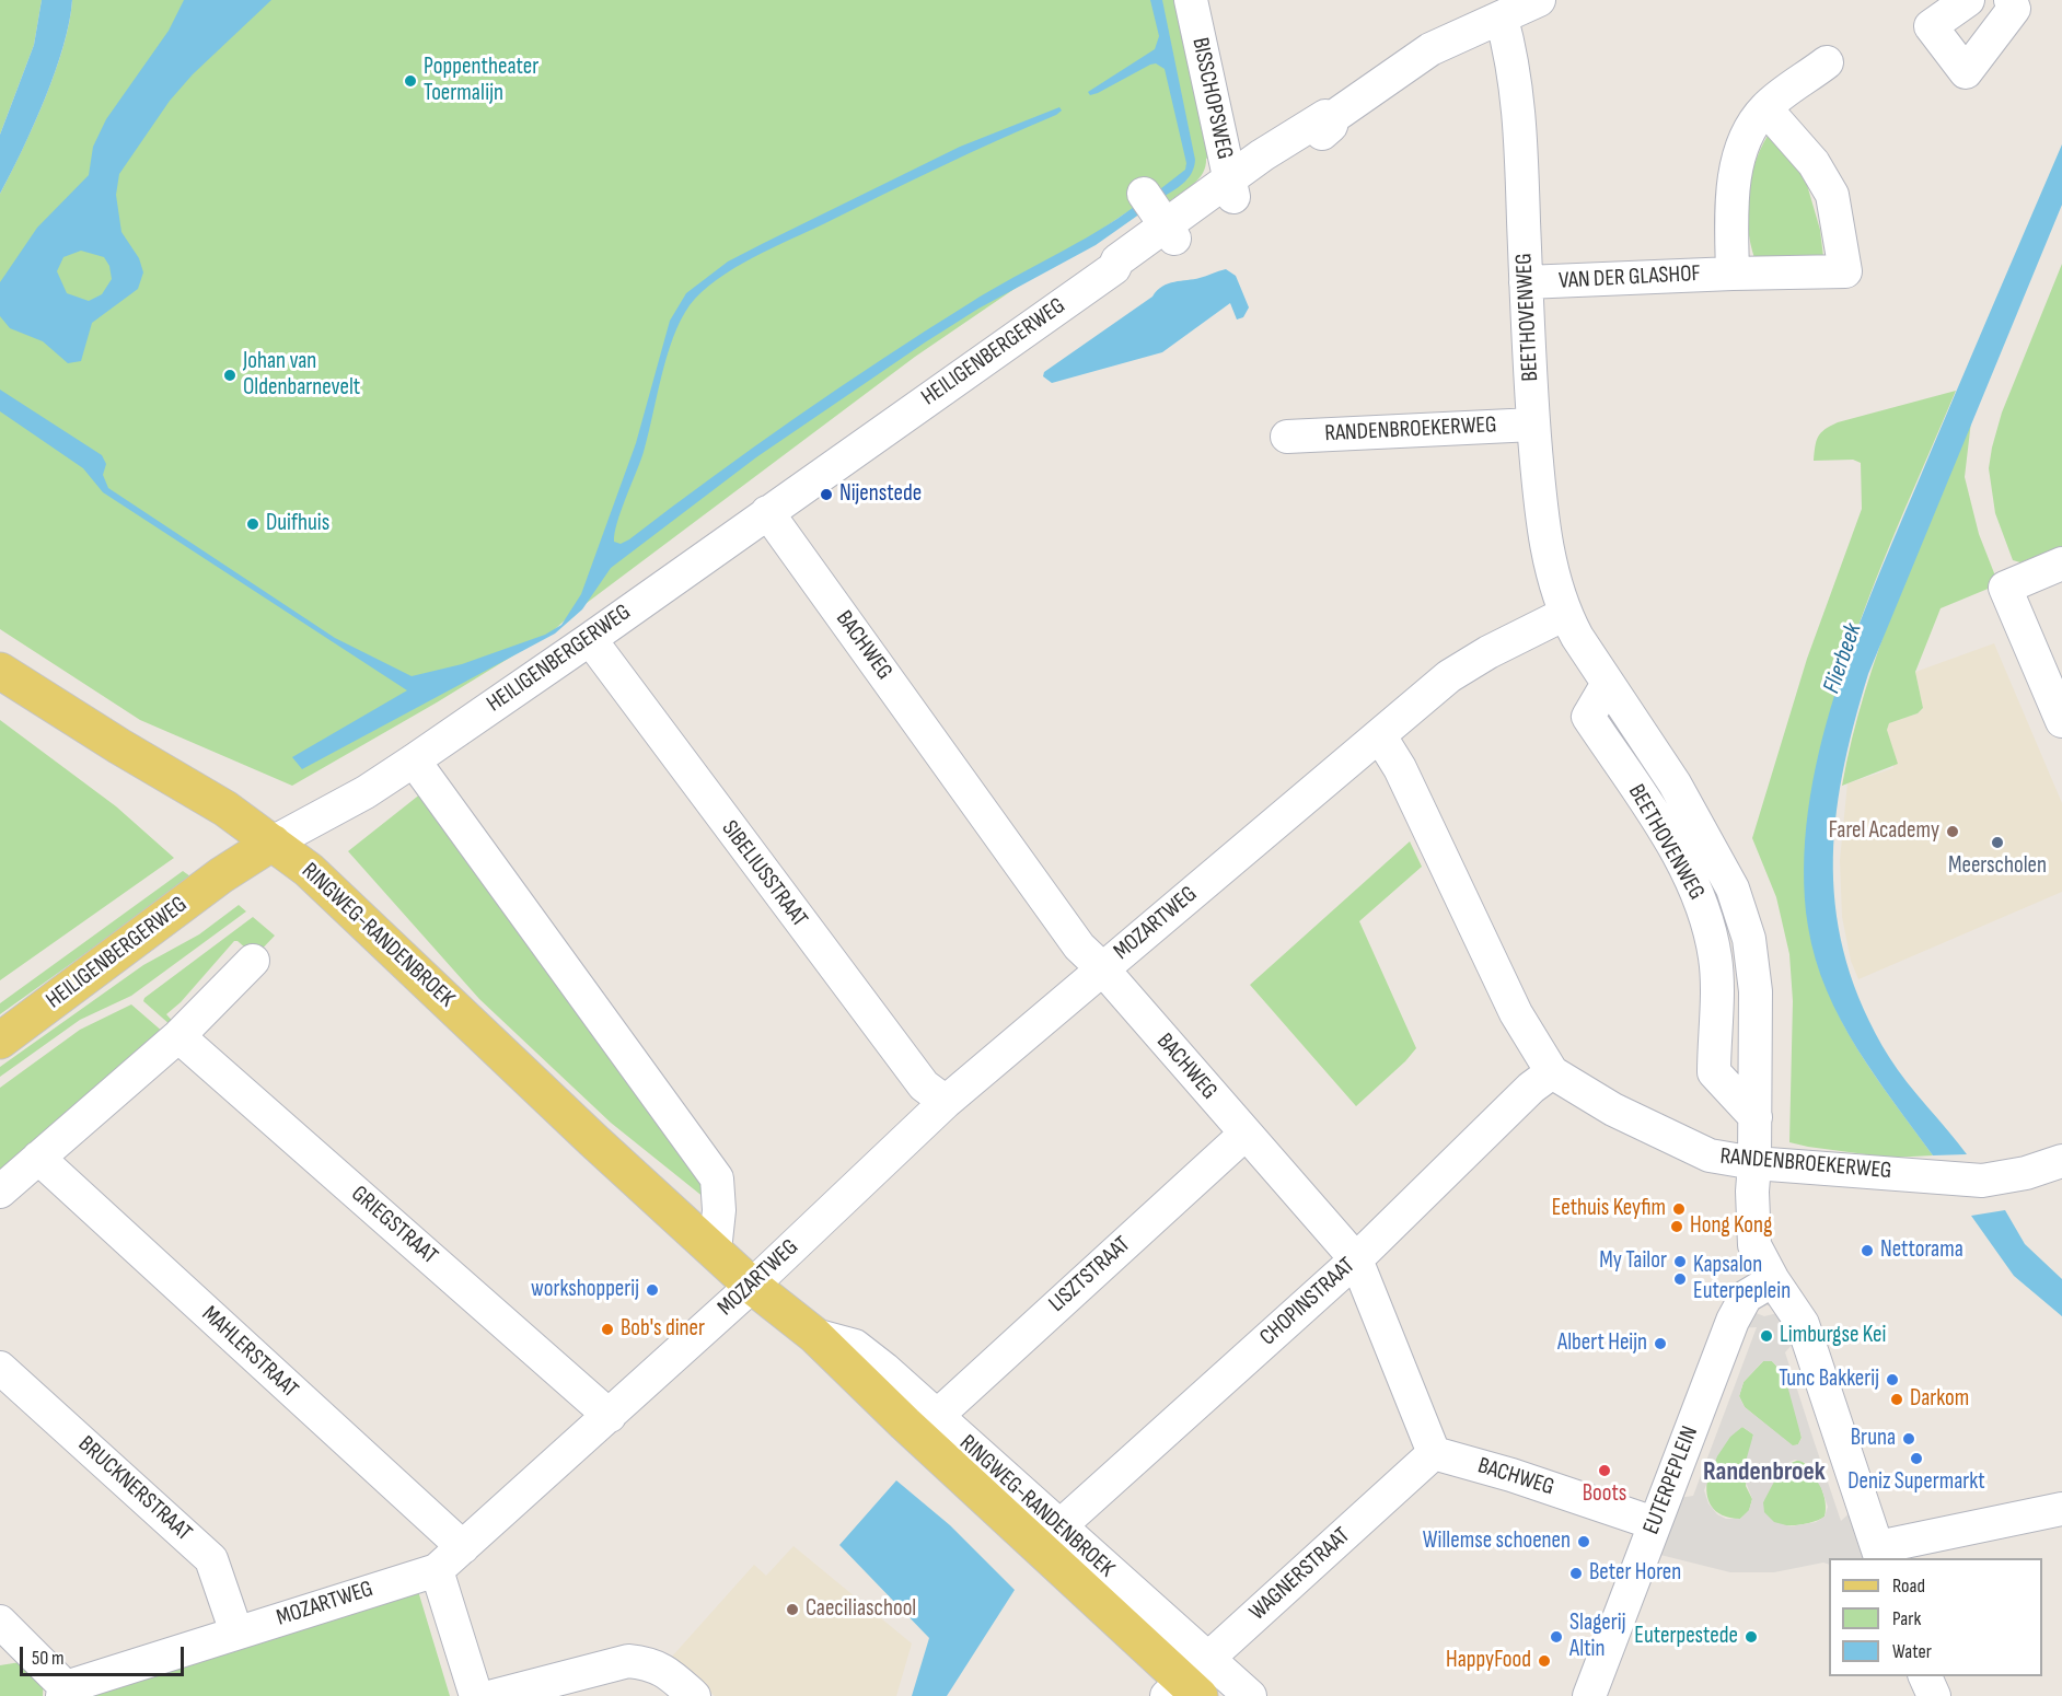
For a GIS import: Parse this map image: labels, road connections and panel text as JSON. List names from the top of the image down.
{
  "streets": {
    "main road": ["HEILIGENBERGERWEG", "RINGWEG-RANDENBROEK"],
    "street": [
      "BISSCHOPSWEG",
      "VAN DER GLASHOF",
      "BEETHOVENWEG",
      "RANDENBROEKERWEG",
      "BACHWEG",
      "SIBELIUSSTRAAT",
      "MOZARTWEG",
      "GRIEGSTRAAT",
      "LISZTSTRAAT",
      "CHOPINSTRAAT",
      "MAHLERSTRAAT",
      "EUTERPEPLEIN",
      "BRUCKNERSTRAAT",
      "WAGNERSTRAAT"
    ]
  },
  "crossings": [
    ["BISSCHOPSWEG", "HEILIGENBERGERWEG"],
    ["VAN DER GLASHOF", "BEETHOVENWEG"],
    ["BEETHOVENWEG", "HEILIGENBERGERWEG"],
    ["BEETHOVENWEG", "RANDENBROEKERWEG"],
    ["HEILIGENBERGERWEG", "BACHWEG"],
    ["HEILIGENBERGERWEG", "SIBELIUSSTRAAT"],
    ["HEILIGENBERGERWEG", "RINGWEG-RANDENBROEK"],
    ["RANDENBROEKERWEG", "MOZARTWEG"],
    ["RANDENBROEKERWEG", "CHOPINSTRAAT"],
    ["BACHWEG", "MOZARTWEG"],
    ["BACHWEG", "LISZTSTRAAT"],
    ["BACHWEG", "CHOPINSTRAAT"],
    ["BACHWEG", "EUTERPEPLEIN"],
    ["BACHWEG", "WAGNERSTRAAT"],
    ["SIBELIUSSTRAAT", "MOZARTWEG"],
    ["MOZARTWEG", "RINGWEG-RANDENBROEK"],
    ["MOZARTWEG", "GRIEGSTRAAT"],
    ["MOZARTWEG", "MAHLERSTRAAT"],
    ["MOZARTWEG", "BRUCKNERSTRAAT"],
    ["RINGWEG-RANDENBROEK", "LISZTSTRAAT"],
    ["RINGWEG-RANDENBROEK", "CHOPINSTRAAT"],
    ["RINGWEG-RANDENBROEK", "WAGNERSTRAAT"]
  ],
  "districts": ["Randenbroek"],
  "water": ["Flierbeek"],
  "places": [
    "Poppentheater Toermalijn",
    "Johan van Oldenbarnevelt",
    "Nijenstede",
    "Duifhuis",
    "Farel Academy",
    "Meerscholen",
    "Eethuis Keyfim",
    "Hong Kong",
    "Nettorama",
    "My Tailor",
    "Kapsalon Euterpeplein",
    "workshopperij",
    "Bob's diner",
    "Limburgse Kei",
    "Albert Heijn",
    "Tunc Bakkerij",
    "Darkom",
    "Bruna",
    "Deniz Supermarkt",
    "Boots",
    "Willemse schoenen",
    "Beter Horen",
    "Caeciliaschool",
    "Slagerij Altin",
    "Euterpestede",
    "HappyFood"
  ],
  "legend": ["Road", "Park", "Water"],
  "scale_bar": "50 m"
}
